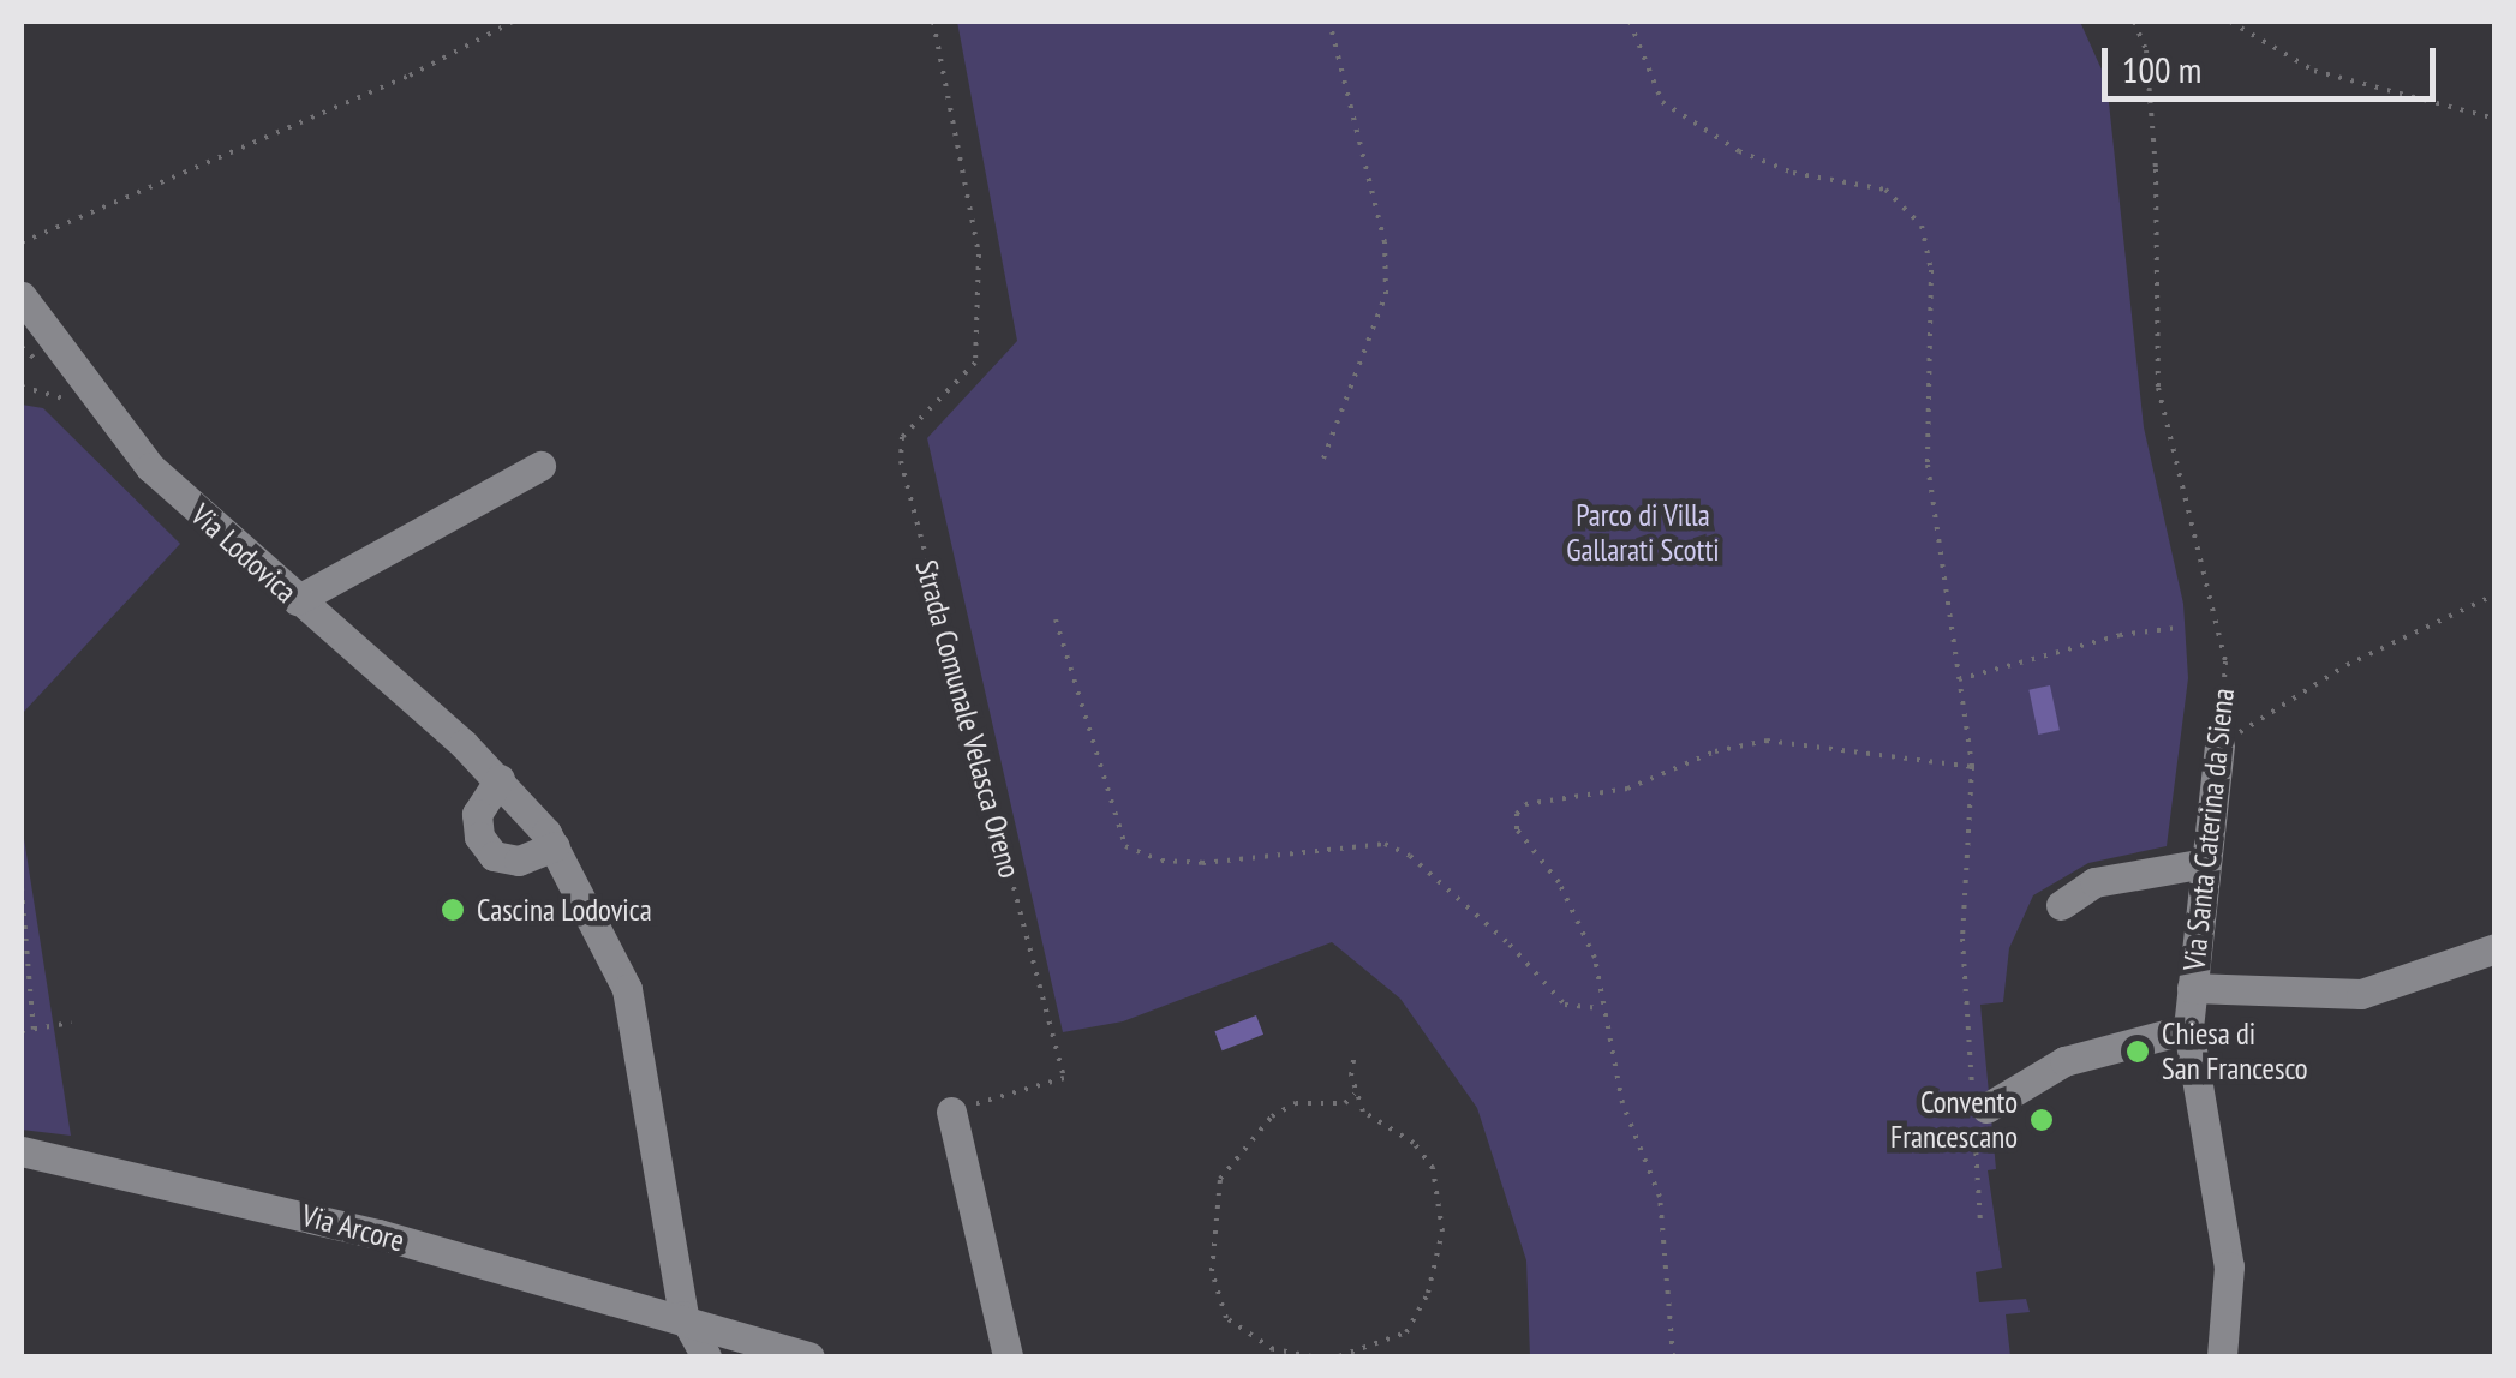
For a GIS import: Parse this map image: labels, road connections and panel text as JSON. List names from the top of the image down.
{
  "streets": {
    "street": ["Via Lodovica", "Via Santa Caterina da Siena", "Via Arcore"],
    "path": ["Strada Comunale Velasca Oreno"]
  },
  "crossings": [
    ["Via Lodovica", "Via Arcore"]
  ],
  "parks": ["Parco di Villa Gallarati Scotti"],
  "places": ["Cascina Lodovica", "Chiesa di San Francesco", "Convento Francescano"],
  "scale_bar": "100 m"
}
